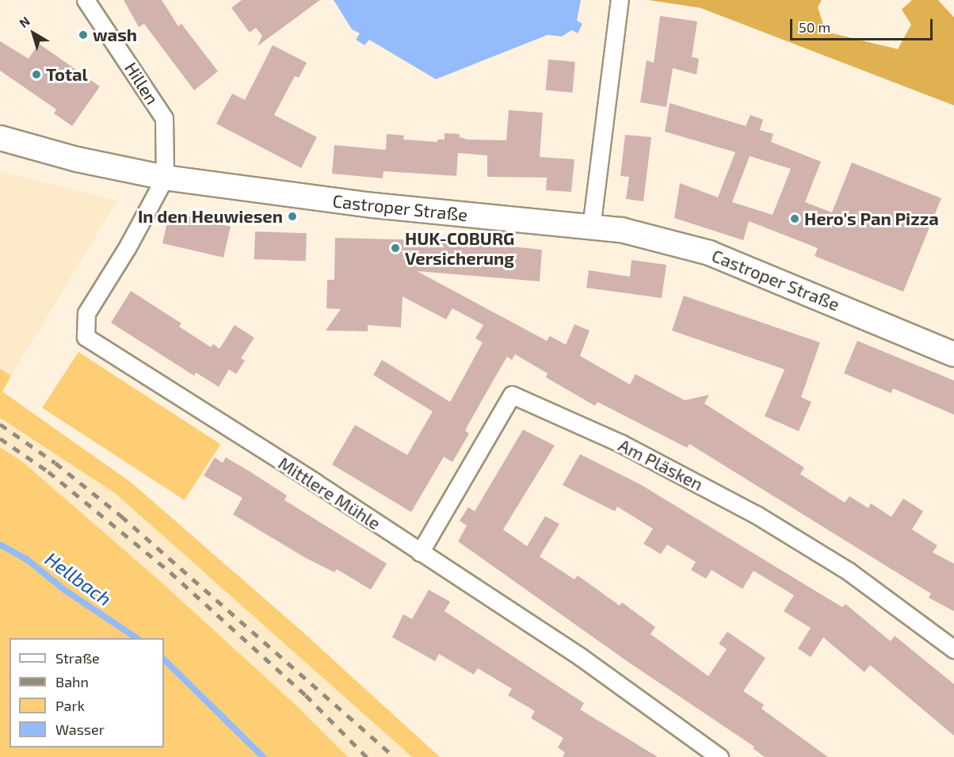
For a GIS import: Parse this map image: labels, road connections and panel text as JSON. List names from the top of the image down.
{
  "streets": {
    "main road": ["Castroper Straße"],
    "street": ["Hillen", "Am Pläsken", "Mittlere Mühle"]
  },
  "crossings": [
    ["Hillen", "Castroper Straße"],
    ["Hillen", "Mittlere Mühle"],
    ["Castroper Straße", "Mittlere Mühle"],
    ["Am Pläsken", "Mittlere Mühle"]
  ],
  "water": ["Hellbach"],
  "places": [
    "wash",
    "Total",
    "In den Heuwiesen",
    "Hero's Pan Pizza",
    "HUK-COBURG Versicherung"
  ],
  "legend": [
    "Straße",
    "Bahn",
    "Park",
    "Wasser"
  ],
  "scale_bar": "50 m",
  "north": "top left"
}
